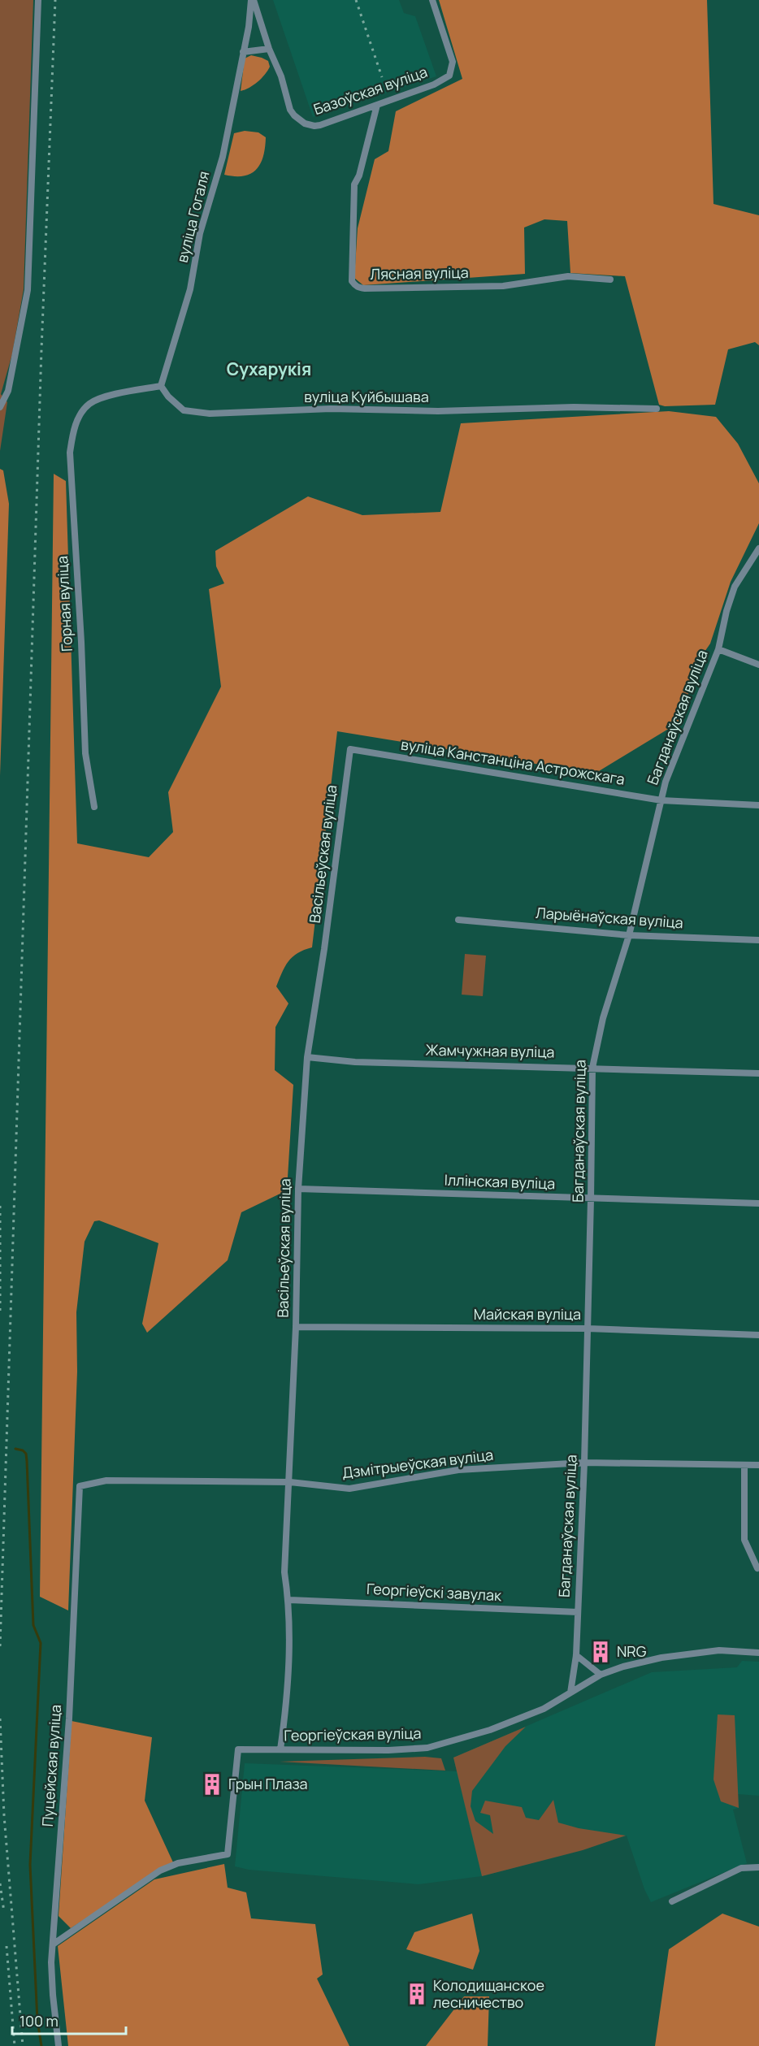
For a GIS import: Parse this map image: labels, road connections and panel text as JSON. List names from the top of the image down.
{
  "streets": {
    "street": [
      "Базоўская вуліца",
      "вуліца Гогаля",
      "Лясная вуліца",
      "вуліца Куйбышава",
      "Горная вуліца",
      "Багданаўская вуліца",
      "вуліца Канстанціна Астрожскага",
      "Васільеўская вуліца",
      "Ларыёнаўская вуліца",
      "Жамчужная вуліца",
      "Іллінская вуліца",
      "Майская вуліца",
      "Дзмітрыеўская вуліца",
      "Георгіеўскі завулак",
      "Георгіеўская вуліца",
      "Пуцейская вуліца"
    ]
  },
  "crossings": [
    ["Базоўская вуліца", "вуліца Гогаля"],
    ["Базоўская вуліца", "Лясная вуліца"],
    ["вуліца Гогаля", "вуліца Куйбышава"],
    ["вуліца Гогаля", "Горная вуліца"],
    ["вуліца Куйбышава", "Горная вуліца"],
    ["Багданаўская вуліца", "вуліца Канстанціна Астрожскага"],
    ["Багданаўская вуліца", "Ларыёнаўская вуліца"],
    ["Багданаўская вуліца", "Жамчужная вуліца"],
    ["Багданаўская вуліца", "Іллінская вуліца"],
    ["Багданаўская вуліца", "Майская вуліца"],
    ["Багданаўская вуліца", "Дзмітрыеўская вуліца"],
    ["Багданаўская вуліца", "Георгіеўскі завулак"],
    ["Багданаўская вуліца", "Георгіеўская вуліца"],
    ["вуліца Канстанціна Астрожскага", "Васільеўская вуліца"],
    ["Васільеўская вуліца", "Жамчужная вуліца"],
    ["Васільеўская вуліца", "Іллінская вуліца"],
    ["Васільеўская вуліца", "Майская вуліца"],
    ["Васільеўская вуліца", "Дзмітрыеўская вуліца"],
    ["Васільеўская вуліца", "Георгіеўскі завулак"],
    ["Васільеўская вуліца", "Георгіеўская вуліца"],
    ["Дзмітрыеўская вуліца", "Пуцейская вуліца"],
    ["Георгіеўская вуліца", "Пуцейская вуліца"]
  ],
  "districts": ["Сухарукія"],
  "places": {
    "building": ["NRG", "Грын Плаза", "Колодищанское лесничество"]
  },
  "scale_bar": "100 m"
}
